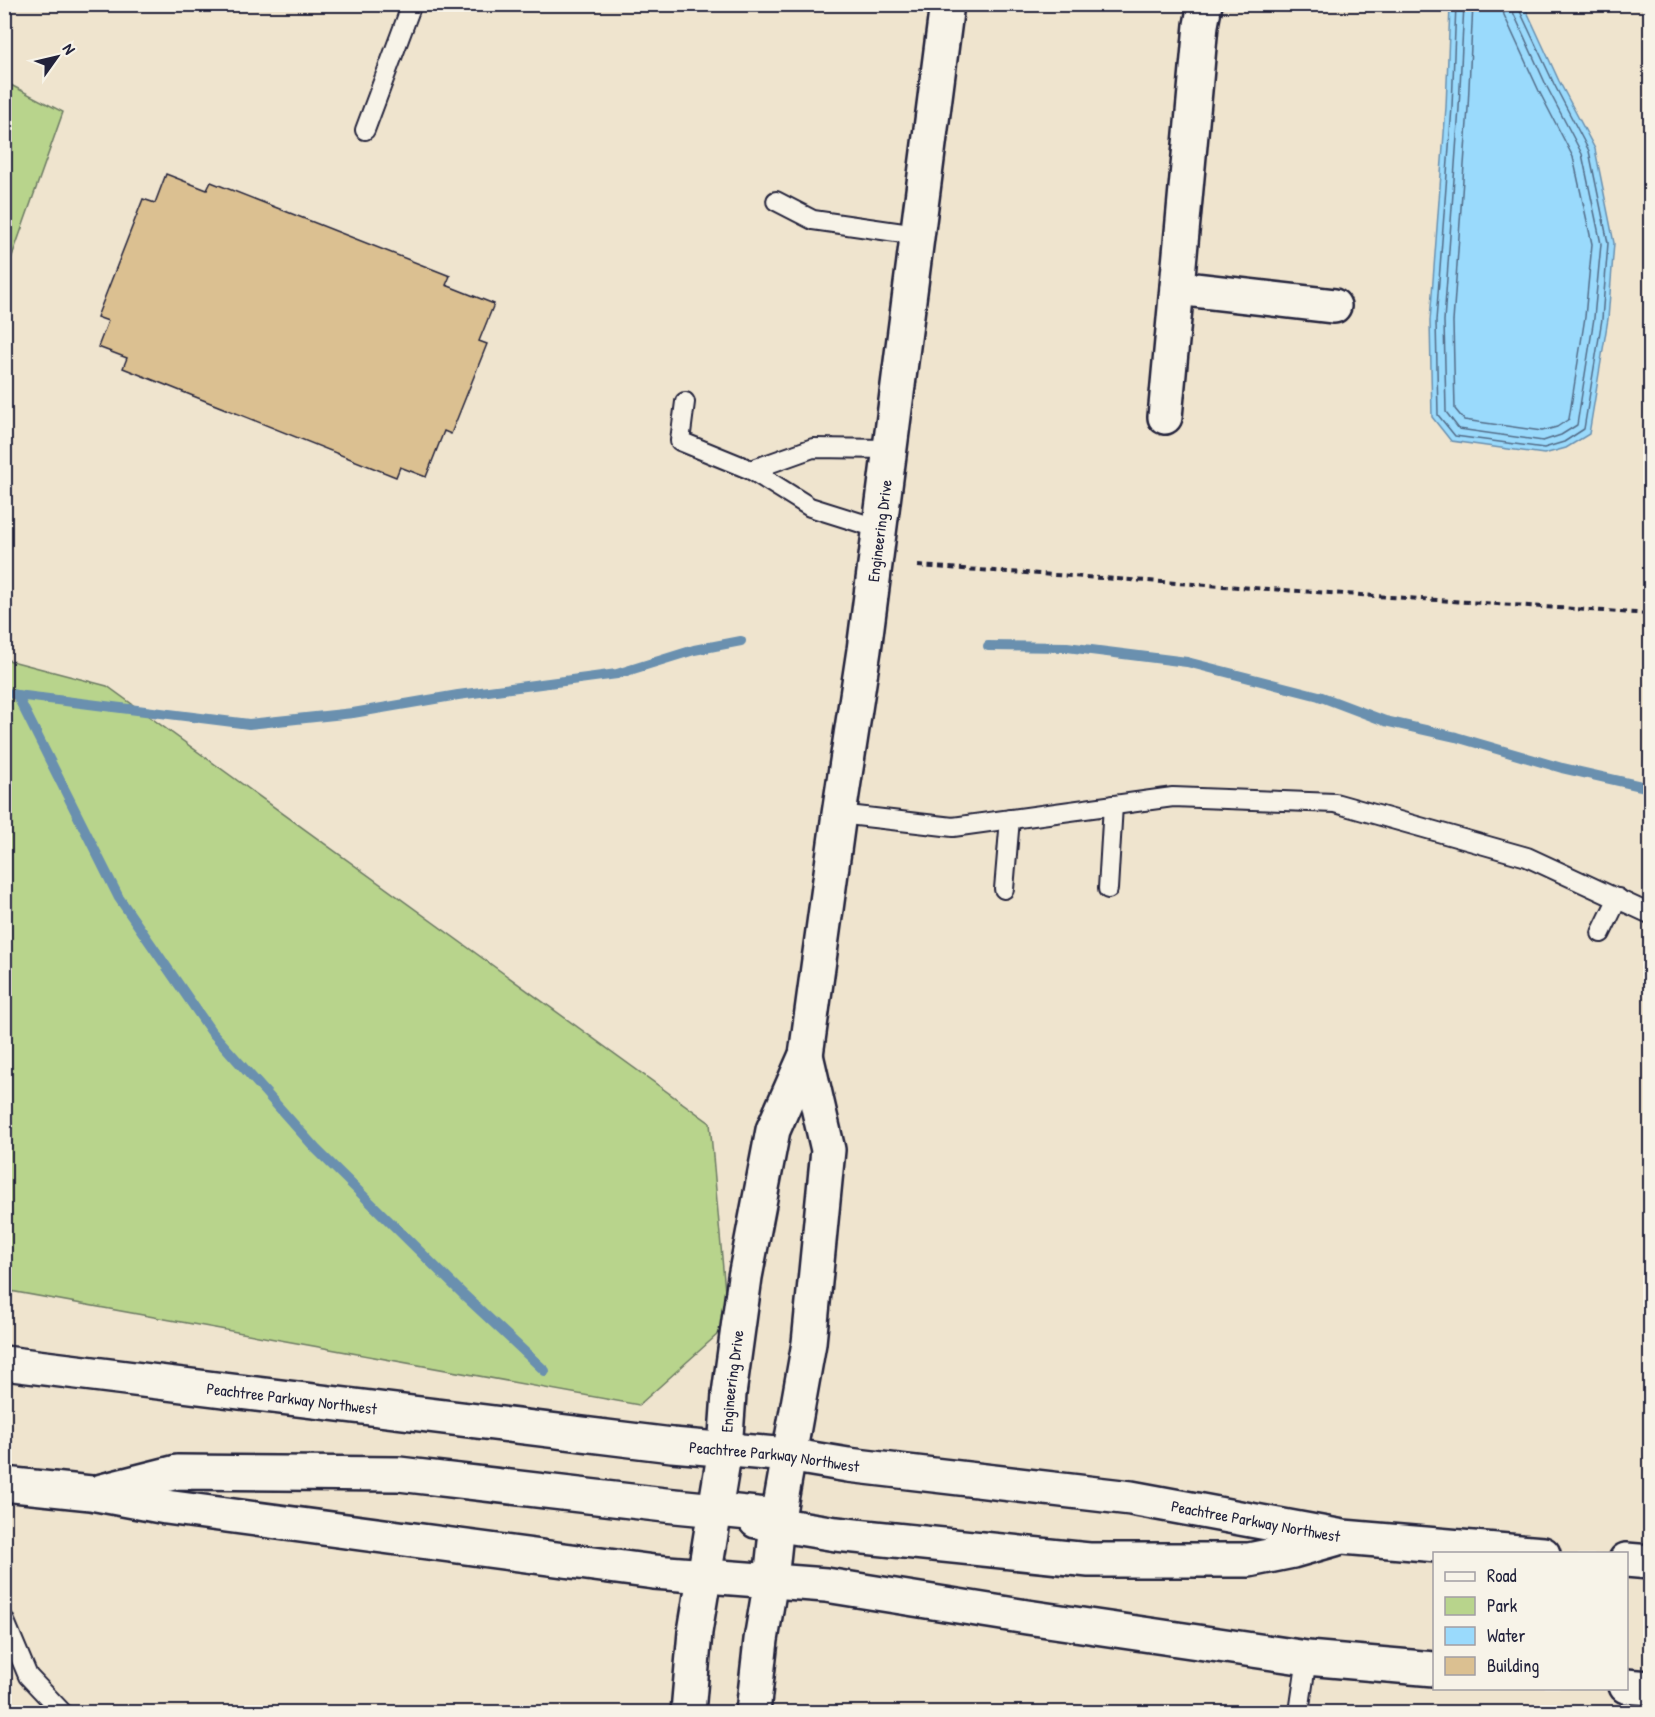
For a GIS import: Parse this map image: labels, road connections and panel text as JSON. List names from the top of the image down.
{
  "streets": {
    "main road": ["Engineering Drive", "Peachtree Parkway Northwest"]
  },
  "crossings": [
    ["Engineering Drive", "Peachtree Parkway Northwest"]
  ],
  "legend": [
    "Road",
    "Park",
    "Water",
    "Building"
  ],
  "north": "top right"
}
